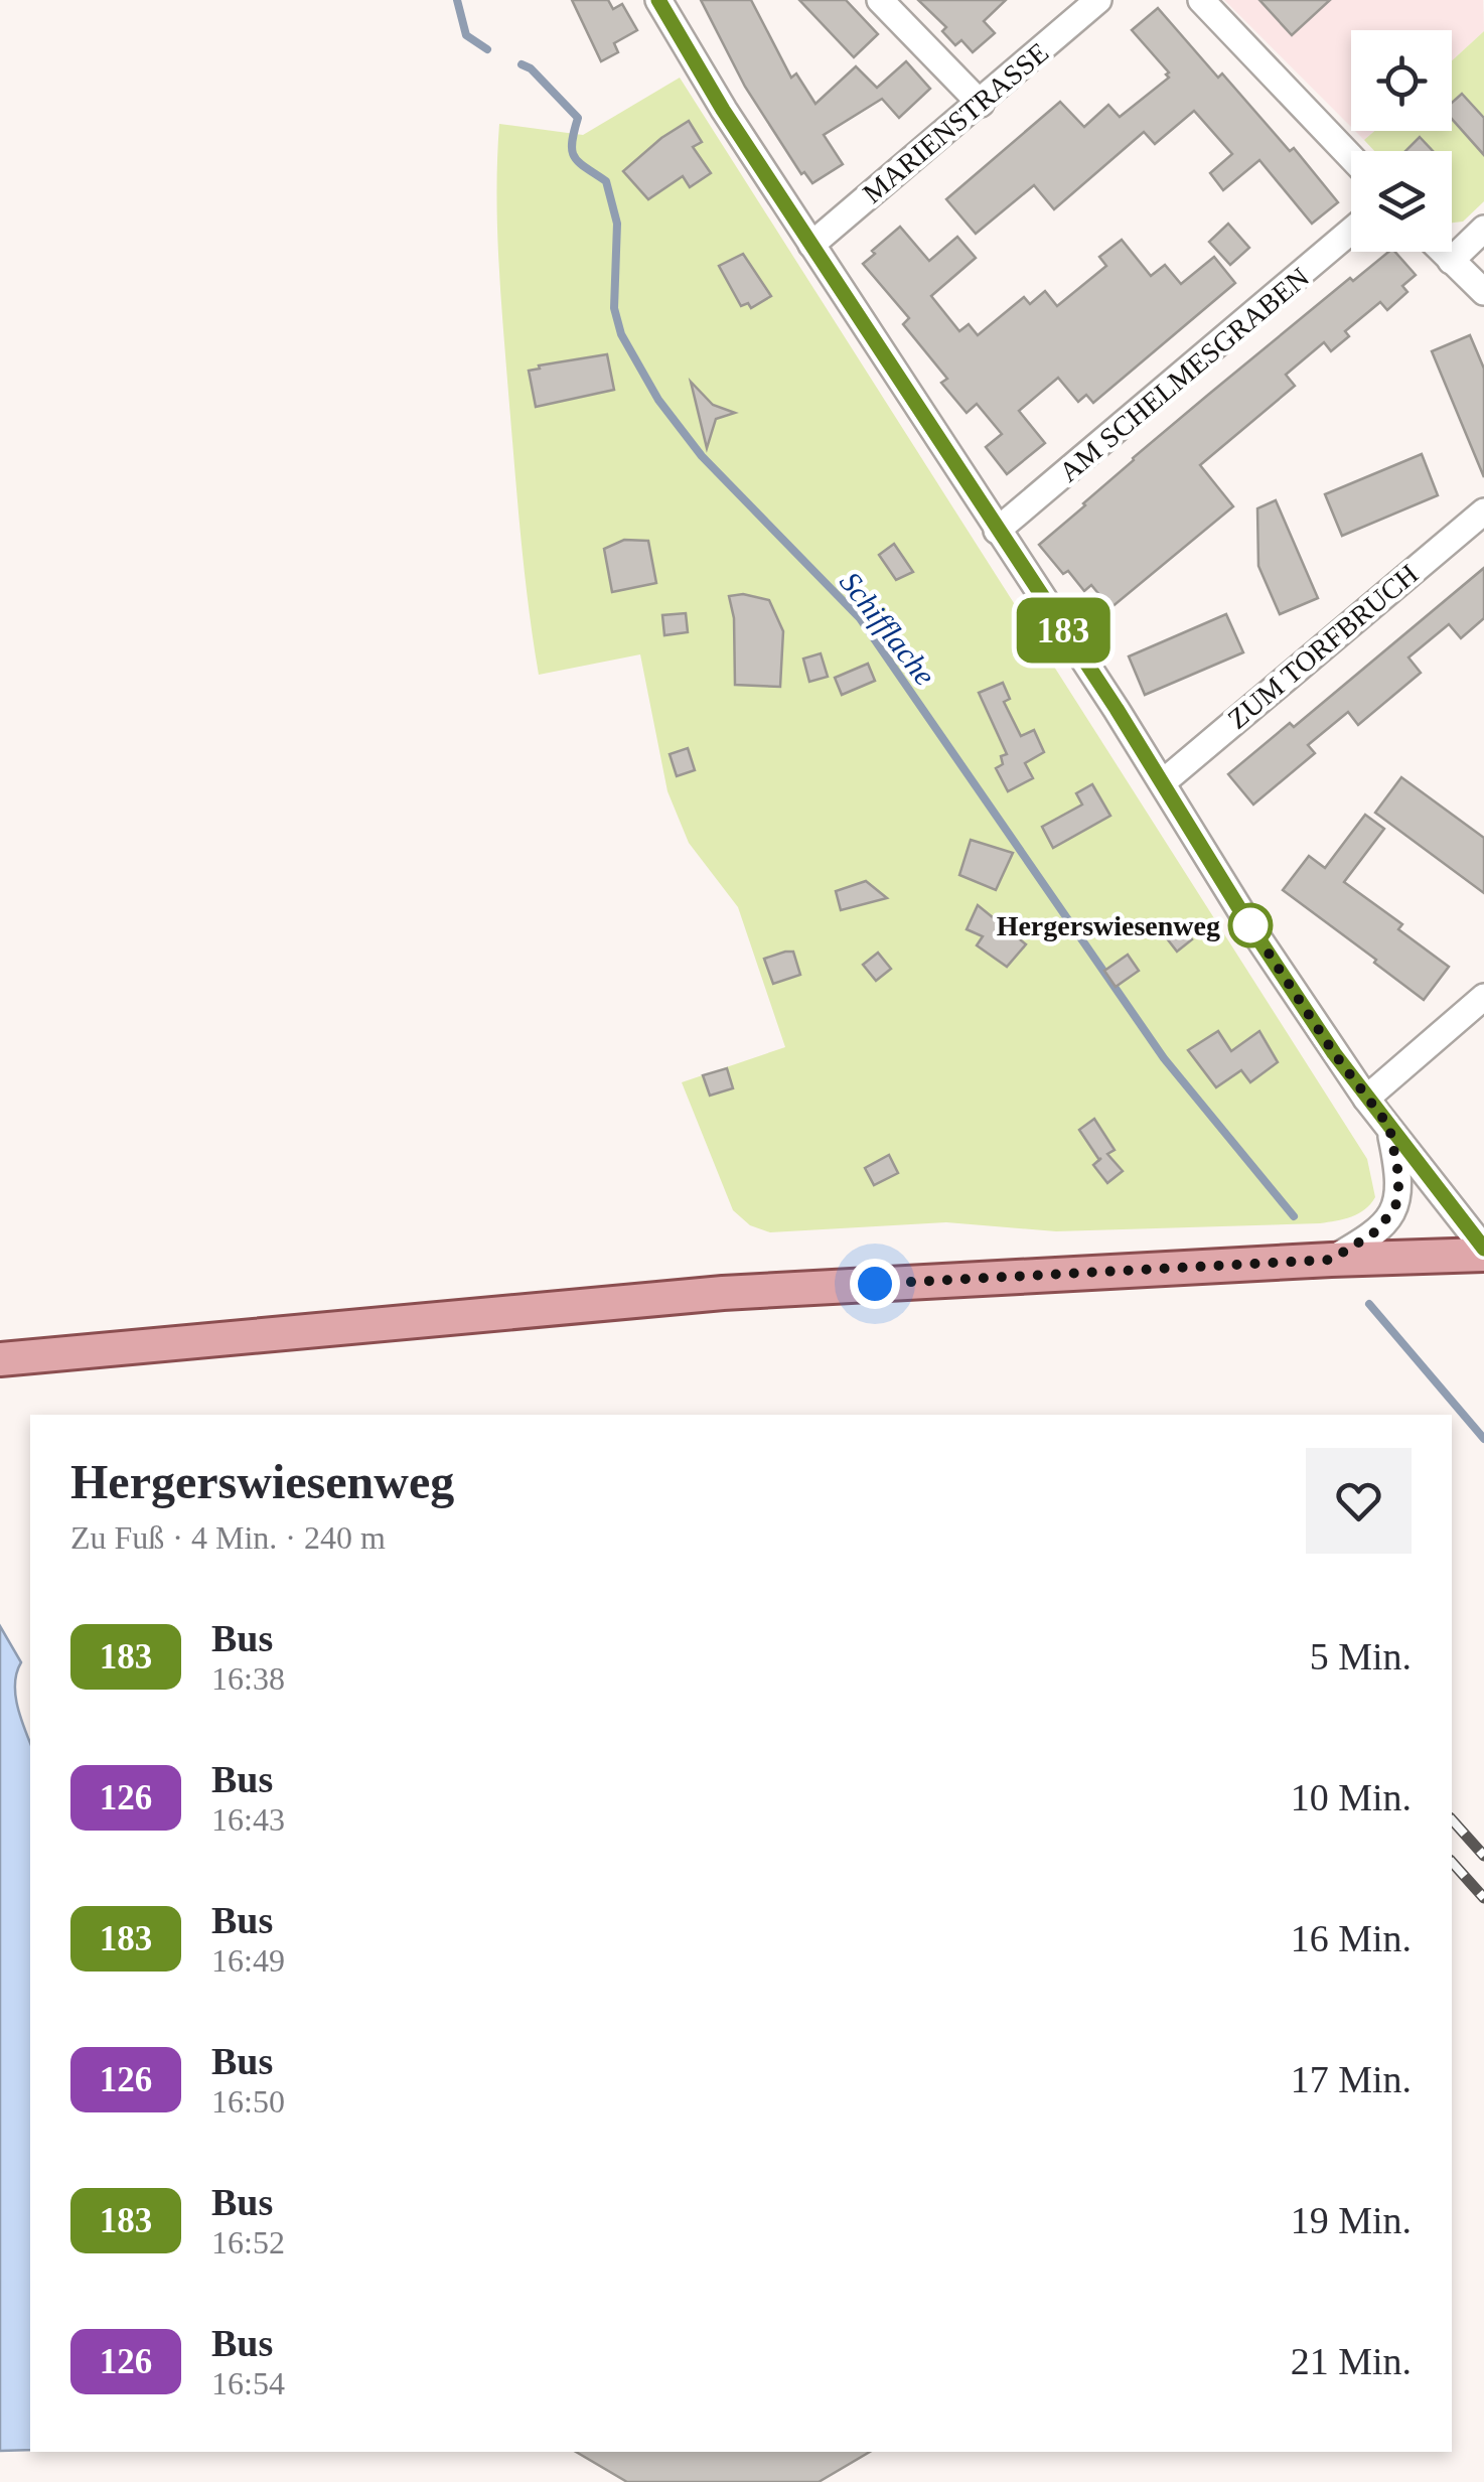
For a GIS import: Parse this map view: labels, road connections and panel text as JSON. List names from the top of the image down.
{
  "streets": {
    "street": ["MARIENSTRASSE", "AM SCHELMESGRABEN", "ZUM TORFBRUCH"]
  },
  "water": ["Schifflache"],
  "places": ["Hergerswiesenweg"],
  "lines": ["bus line 183"],
  "page": {
    "on_map": "183",
    "heading": ["Hergerswiesenweg", "Zu Fuß · 4 Min. · 240 m"],
    "list": [
      {
        "mark": "183",
        "name": "Bus",
        "note": "16:38",
        "value": "5 Min."
      },
      {
        "mark": "126",
        "name": "Bus",
        "note": "16:43",
        "value": "10 Min."
      },
      {
        "mark": "183",
        "name": "Bus",
        "note": "16:49",
        "value": "16 Min."
      },
      {
        "mark": "126",
        "name": "Bus",
        "note": "16:50",
        "value": "17 Min."
      },
      {
        "mark": "183",
        "name": "Bus",
        "note": "16:52",
        "value": "19 Min."
      },
      {
        "mark": "126",
        "name": "Bus",
        "note": "16:54",
        "value": "21 Min."
      }
    ]
  }
}
